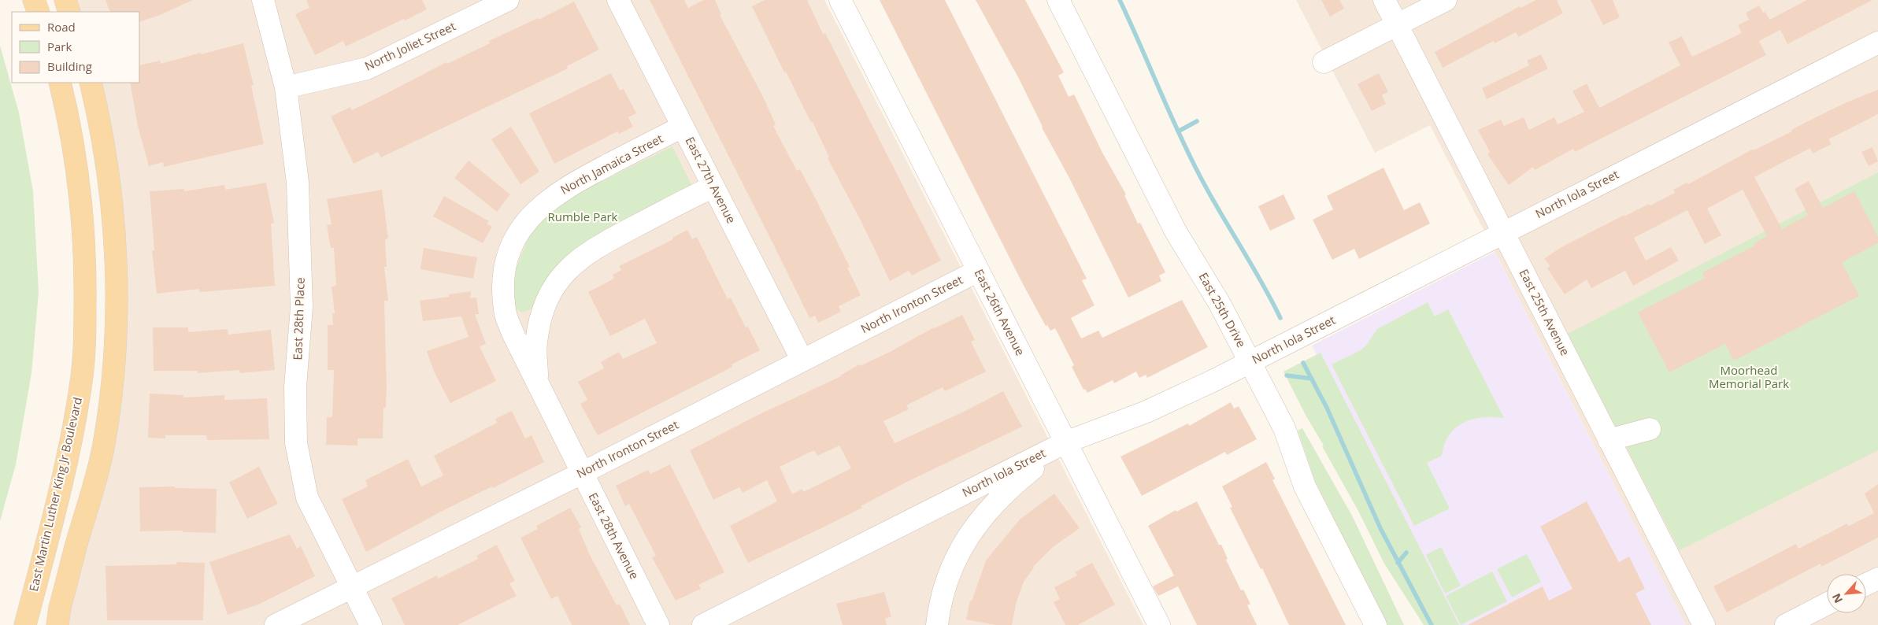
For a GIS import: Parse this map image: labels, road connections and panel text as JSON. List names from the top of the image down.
{
  "streets": {
    "main road": ["East Martin Luther King Jr Boulevard"],
    "street": [
      "North Joliet Street",
      "North Jamaica Street",
      "East 27th Avenue",
      "North Iola Street",
      "North Ironton Street",
      "East 25th Drive",
      "East 26th Avenue",
      "East 25th Avenue",
      "East 28th Place",
      "East 28th Avenue"
    ]
  },
  "crossings": [
    ["North Joliet Street", "East 28th Place"],
    ["North Jamaica Street", "East 27th Avenue"],
    ["North Jamaica Street", "East 28th Avenue"],
    ["East 27th Avenue", "North Ironton Street"],
    ["North Iola Street", "East 25th Drive"],
    ["North Iola Street", "East 26th Avenue"],
    ["North Iola Street", "East 25th Avenue"],
    ["North Ironton Street", "East 26th Avenue"],
    ["North Ironton Street", "East 28th Place"],
    ["North Ironton Street", "East 28th Avenue"]
  ],
  "parks": ["Rumble Park", "Moorhead Memorial Park"],
  "legend": ["Road", "Park", "Building"],
  "north": "bottom left"
}
